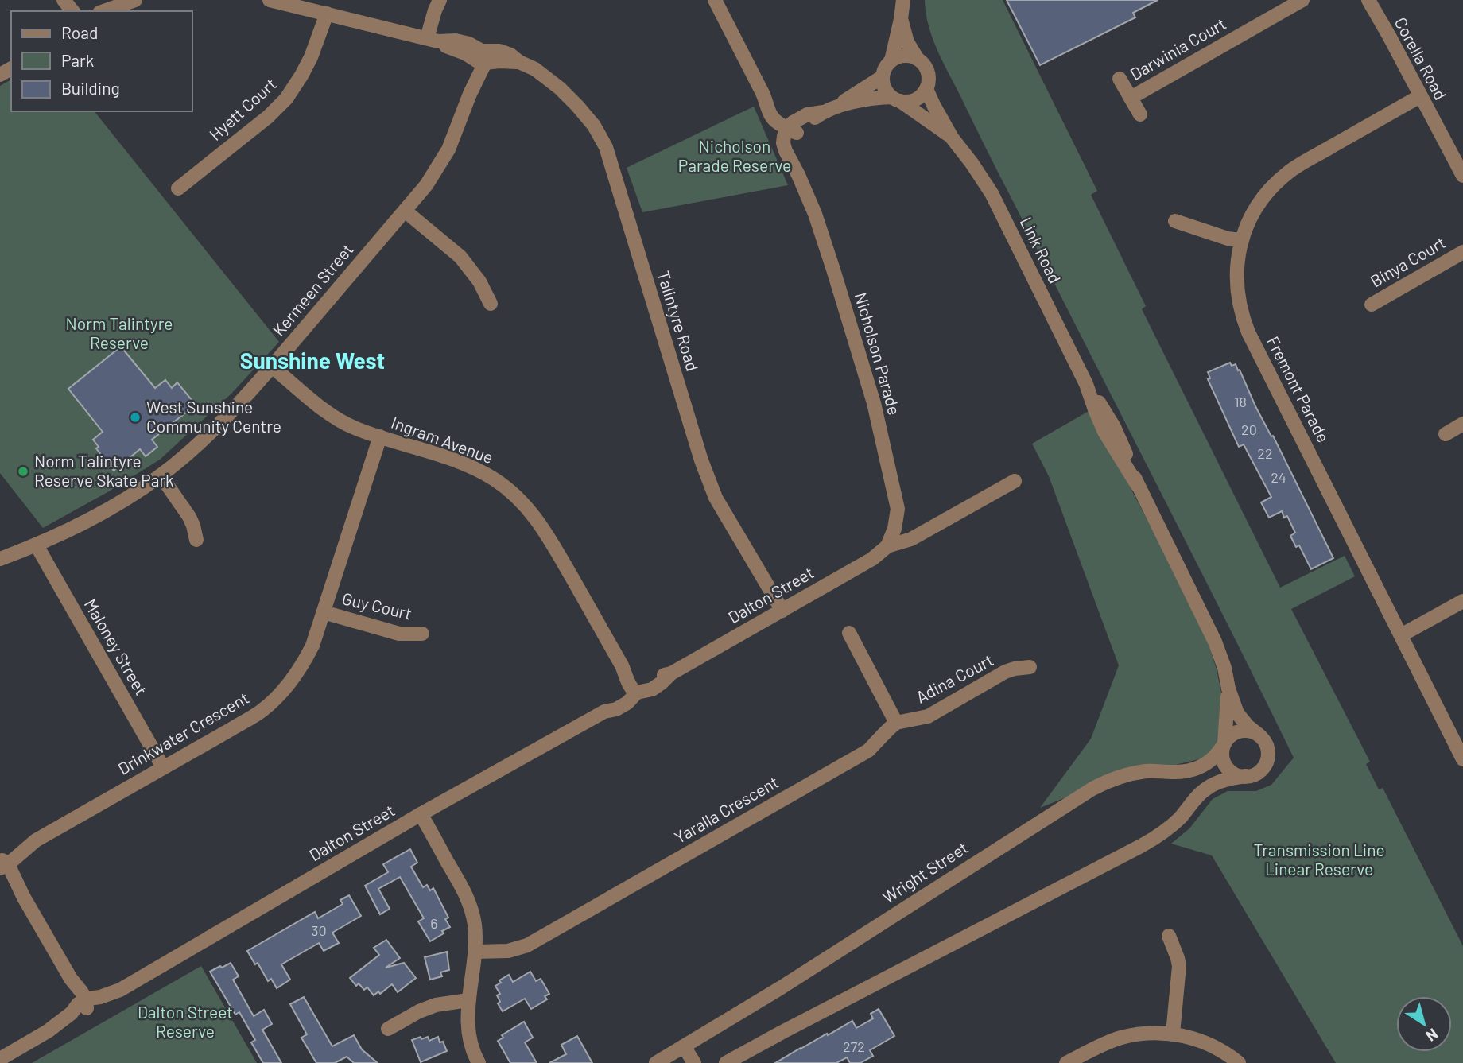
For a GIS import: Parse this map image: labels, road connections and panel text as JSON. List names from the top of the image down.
{
  "streets": {
    "street": [
      "Darwinia Court",
      "Corella Road",
      "Hyett Court",
      "Link Road",
      "Binya Court",
      "Kermeen Street",
      "Talintyre Road",
      "Nicholson Parade",
      "Fremont Parade",
      "Ingram Avenue",
      "Dalton Street",
      "Guy Court",
      "Maloney Street",
      "Adina Court",
      "Drinkwater Crescent",
      "Yaralla Crescent",
      "Wright Street"
    ]
  },
  "crossings": [
    ["Corella Road", "Fremont Parade"],
    ["Hyett Court", "Talintyre Road"],
    ["Link Road", "Wright Street"],
    ["Kermeen Street", "Talintyre Road"],
    ["Kermeen Street", "Ingram Avenue"],
    ["Kermeen Street", "Maloney Street"],
    ["Talintyre Road", "Dalton Street"],
    ["Nicholson Parade", "Dalton Street"],
    ["Ingram Avenue", "Dalton Street"],
    ["Ingram Avenue", "Drinkwater Crescent"],
    ["Guy Court", "Drinkwater Crescent"],
    ["Maloney Street", "Drinkwater Crescent"],
    ["Adina Court", "Yaralla Crescent"]
  ],
  "districts": ["Sunshine West"],
  "parks": [
    "Nicholson Parade Reserve",
    "Norm Talintyre Reserve",
    "Transmission Line Linear Reserve",
    "Dalton Street Reserve"
  ],
  "places": ["West Sunshine Community Centre", "Norm Talintyre Reserve Skate Park"],
  "house_numbers": [
    "18",
    "20",
    "22",
    "24",
    "6",
    "30",
    "272"
  ],
  "legend": ["Road", "Park", "Building"],
  "north": "bottom right"
}
